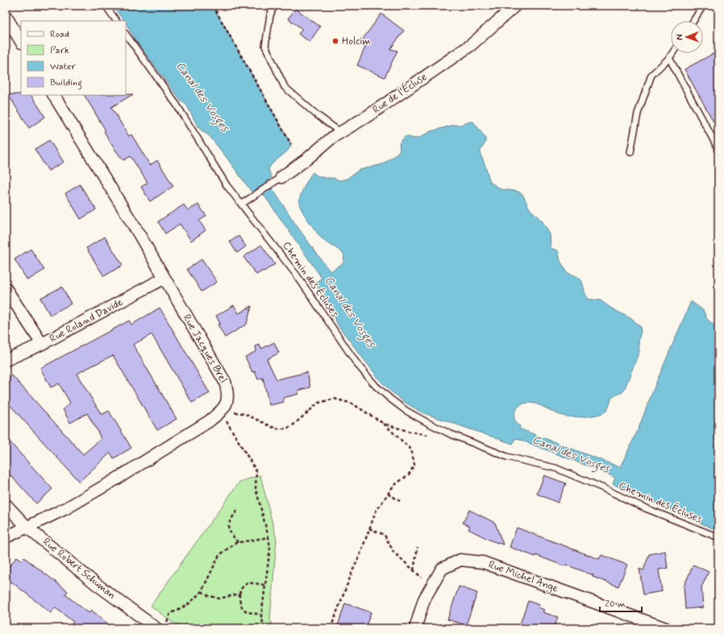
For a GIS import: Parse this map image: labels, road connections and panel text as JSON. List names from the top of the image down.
{
  "streets": {
    "street": [
      "Rue de l'Écluse",
      "Rue Roland Davide",
      "Rue Jacques Brel",
      "Rue Robert Schuman",
      "Rue Michel Ange"
    ],
    "lane": ["Chemin des Écluses"]
  },
  "crossings": [
    ["Rue Roland Davide", "Rue Jacques Brel"],
    ["Rue Jacques Brel", "Rue Robert Schuman"]
  ],
  "water": ["Canal des Vosges"],
  "places": ["Holcim"],
  "legend": [
    "Road",
    "Park",
    "Water",
    "Building"
  ],
  "scale_bar": "20 m",
  "north": "left"
}
